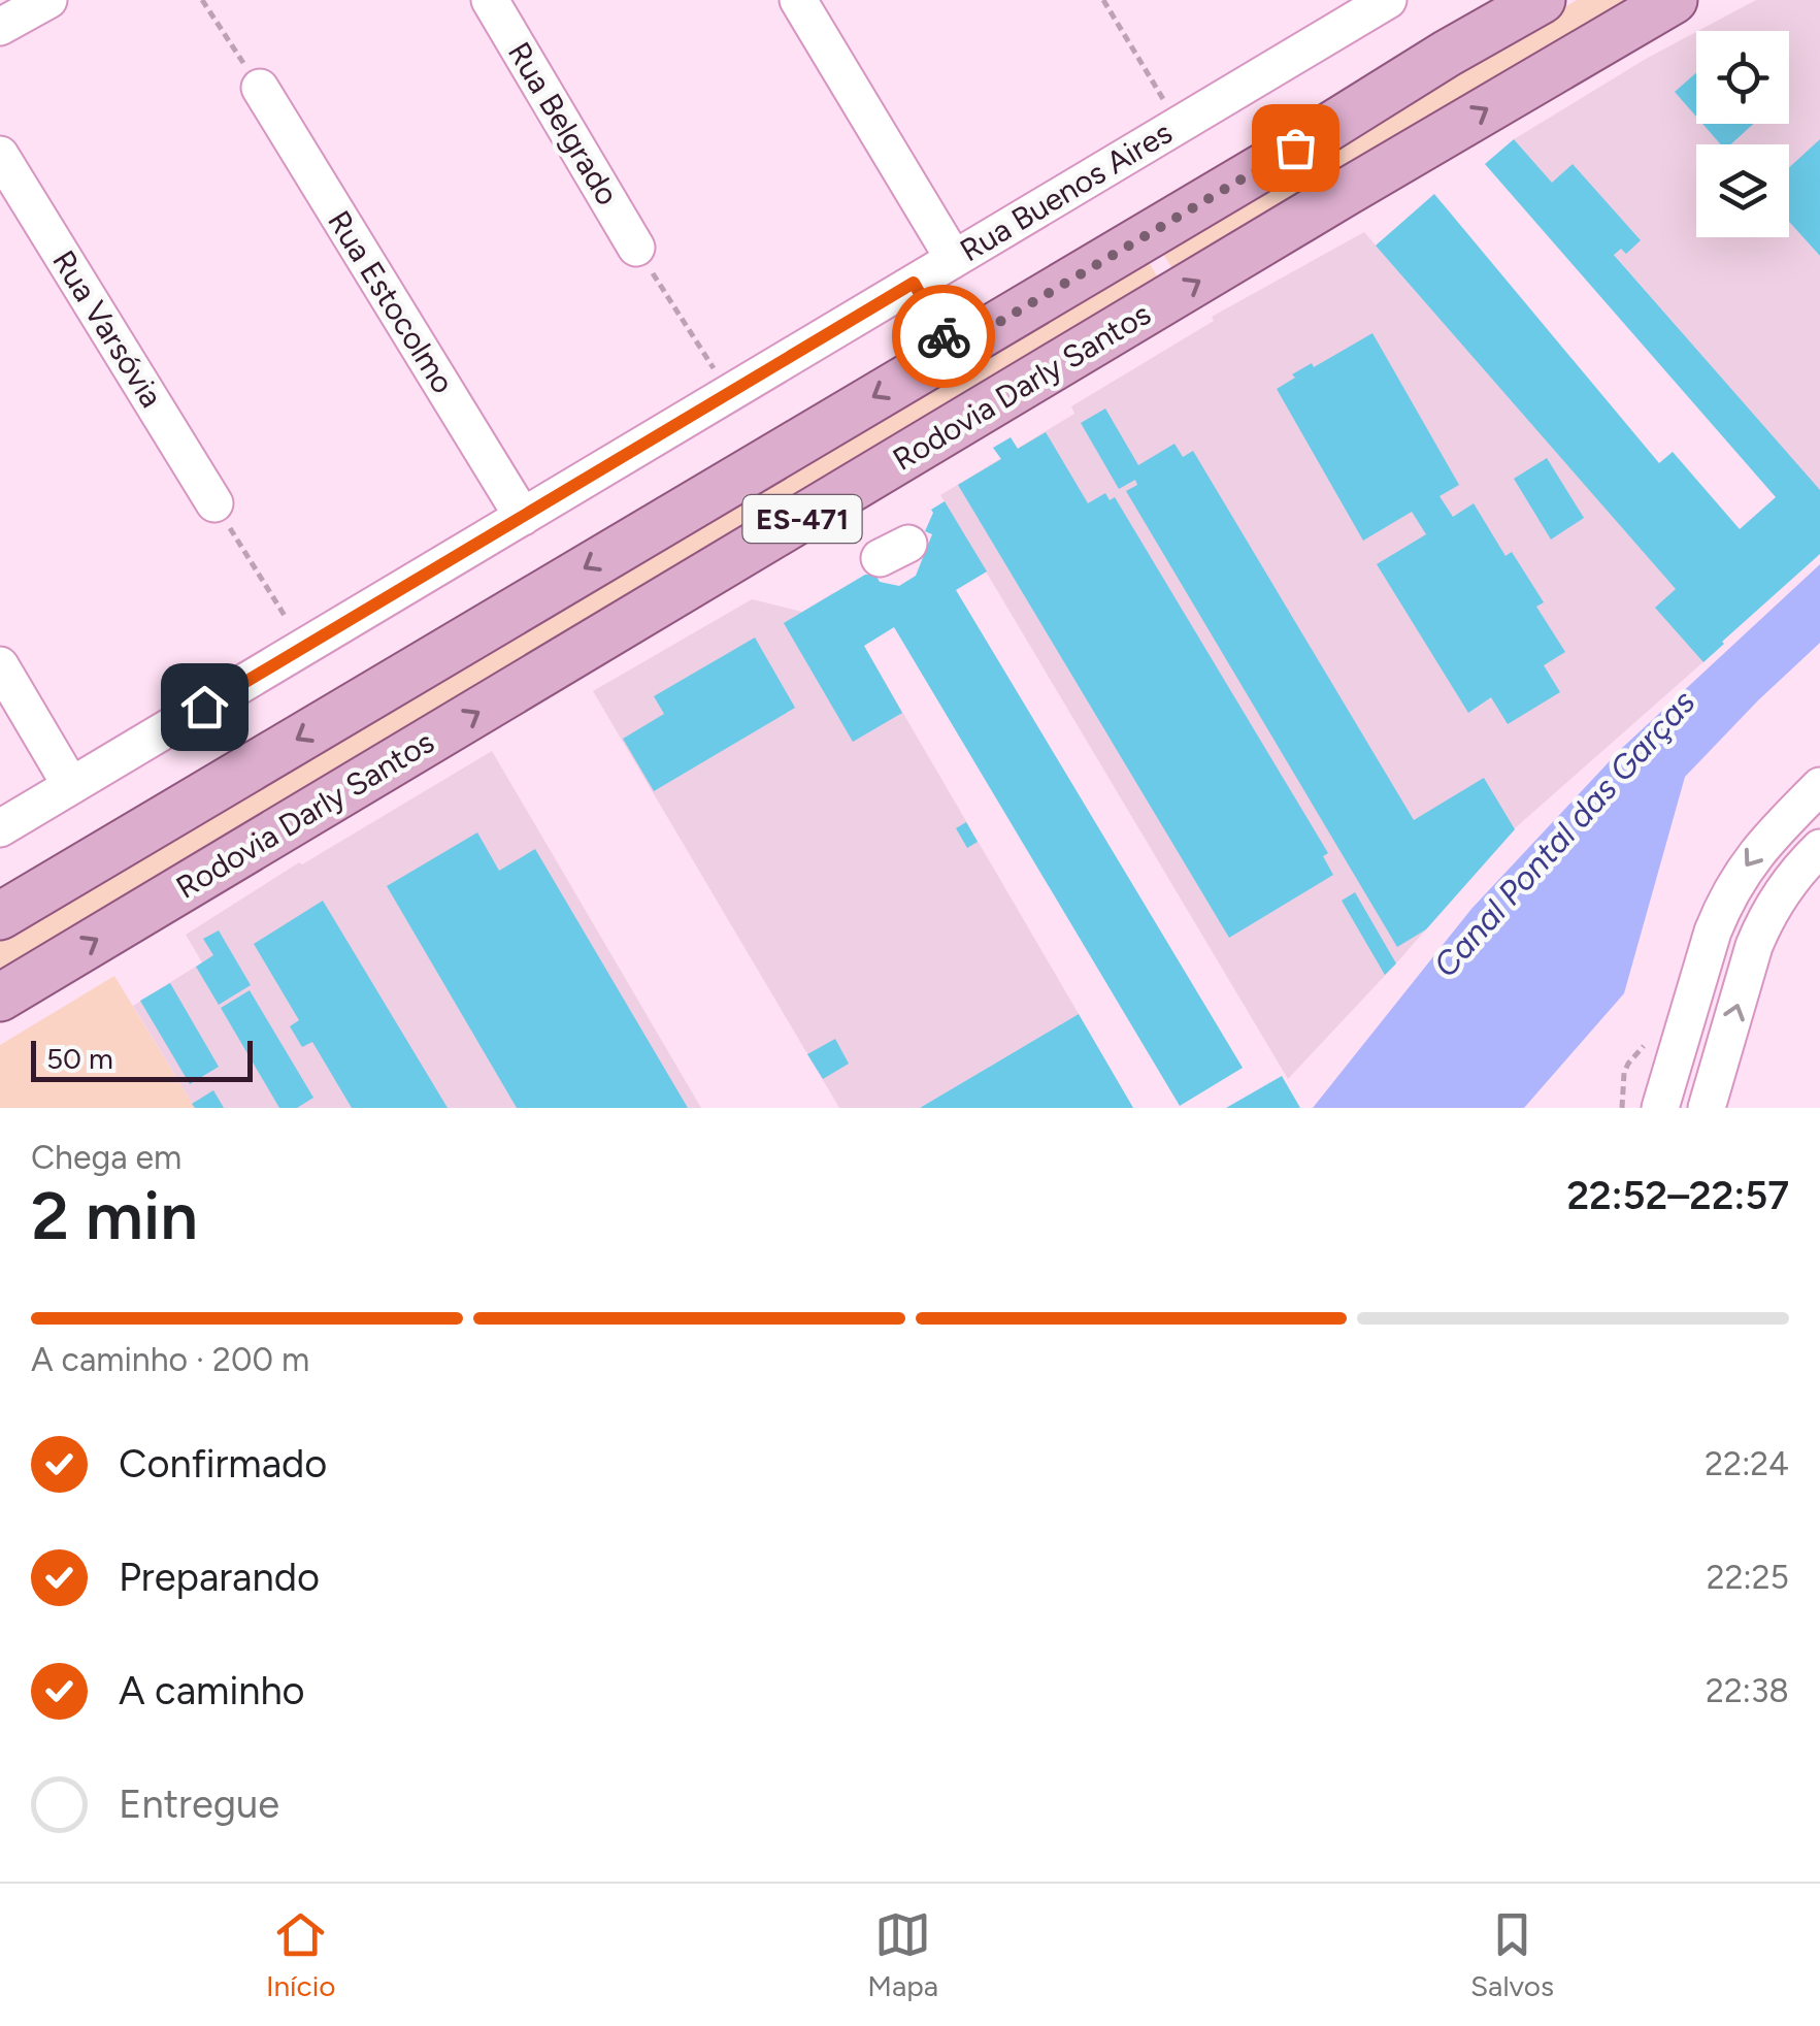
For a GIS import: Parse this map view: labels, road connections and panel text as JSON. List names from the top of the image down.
{
  "streets": {
    "main road": ["Rodovia Darly Santos", "ES-471"],
    "street": [
      "Rua Belgrado",
      "Rua Buenos Aires",
      "Rua Estocolmo",
      "Rua Varsóvia"
    ]
  },
  "crossings": [
    ["Rua Buenos Aires", "Rua Estocolmo"]
  ],
  "water": ["Canal Pontal das Garças"],
  "scale_bar": "50 m",
  "page": {
    "scale": "50 m",
    "heading": ["2 min", "Chega em", "22:52–22:57"],
    "bar": "A caminho · 200 m",
    "list": [
      ["Confirmado", "22:24"],
      ["Preparando", "22:25"],
      ["A caminho", "22:38"],
      "Entregue"
    ],
    "tabs": ["Início", "Mapa", "Salvos"]
  }
}
